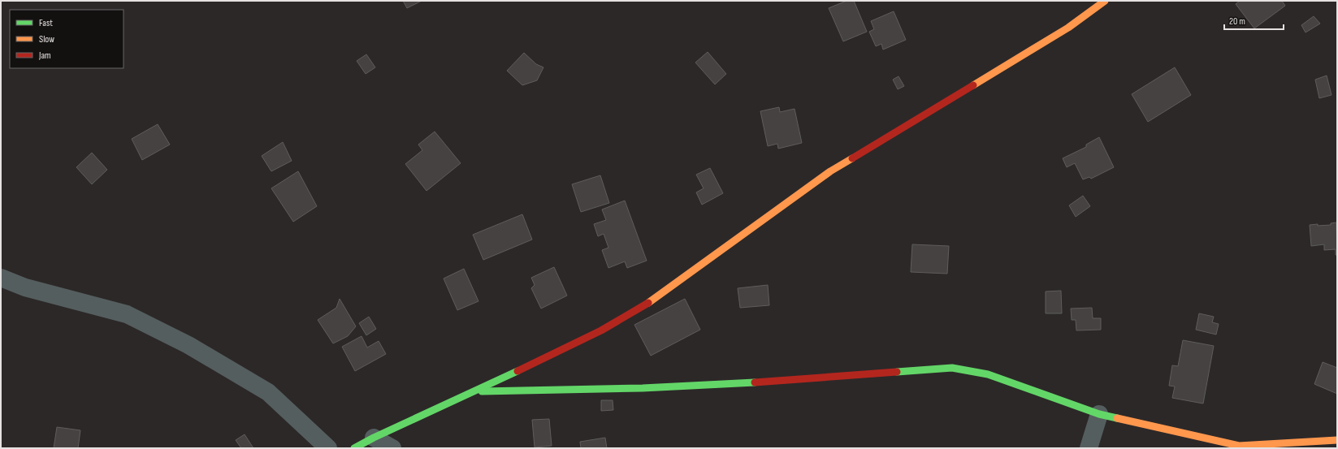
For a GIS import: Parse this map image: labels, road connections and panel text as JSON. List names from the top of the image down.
{
  "legend": ["Fast", "Slow", "Jam"],
  "scale_bar": "20 m"
}
